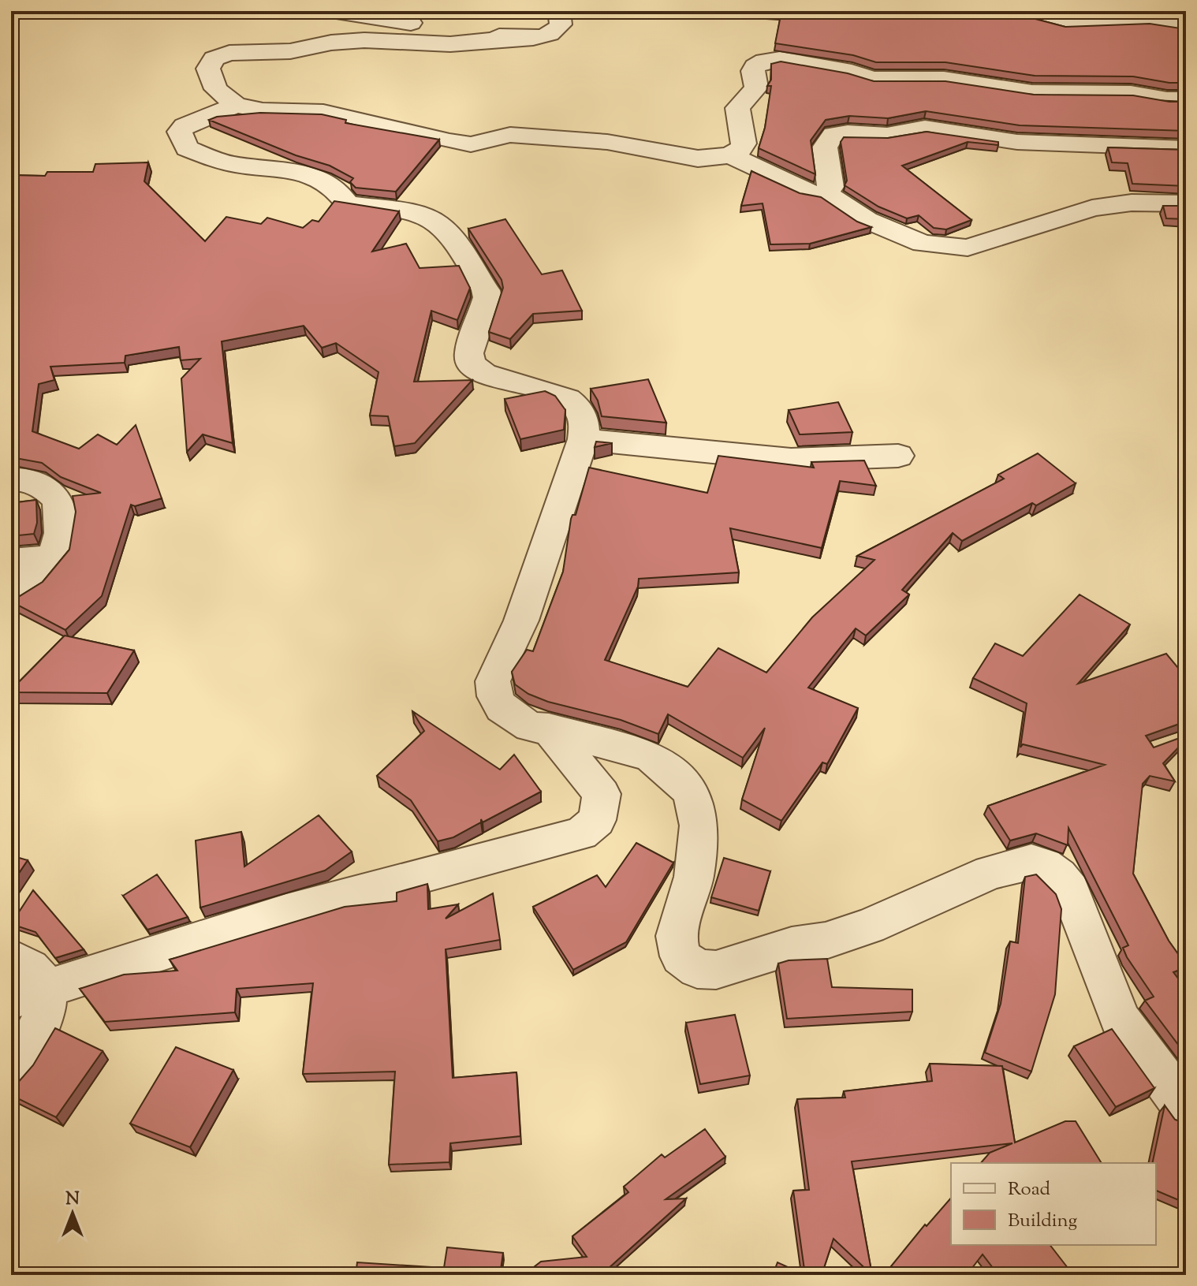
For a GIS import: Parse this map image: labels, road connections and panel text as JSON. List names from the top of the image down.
{
  "legend": ["Road", "Building"],
  "north": "top"
}
